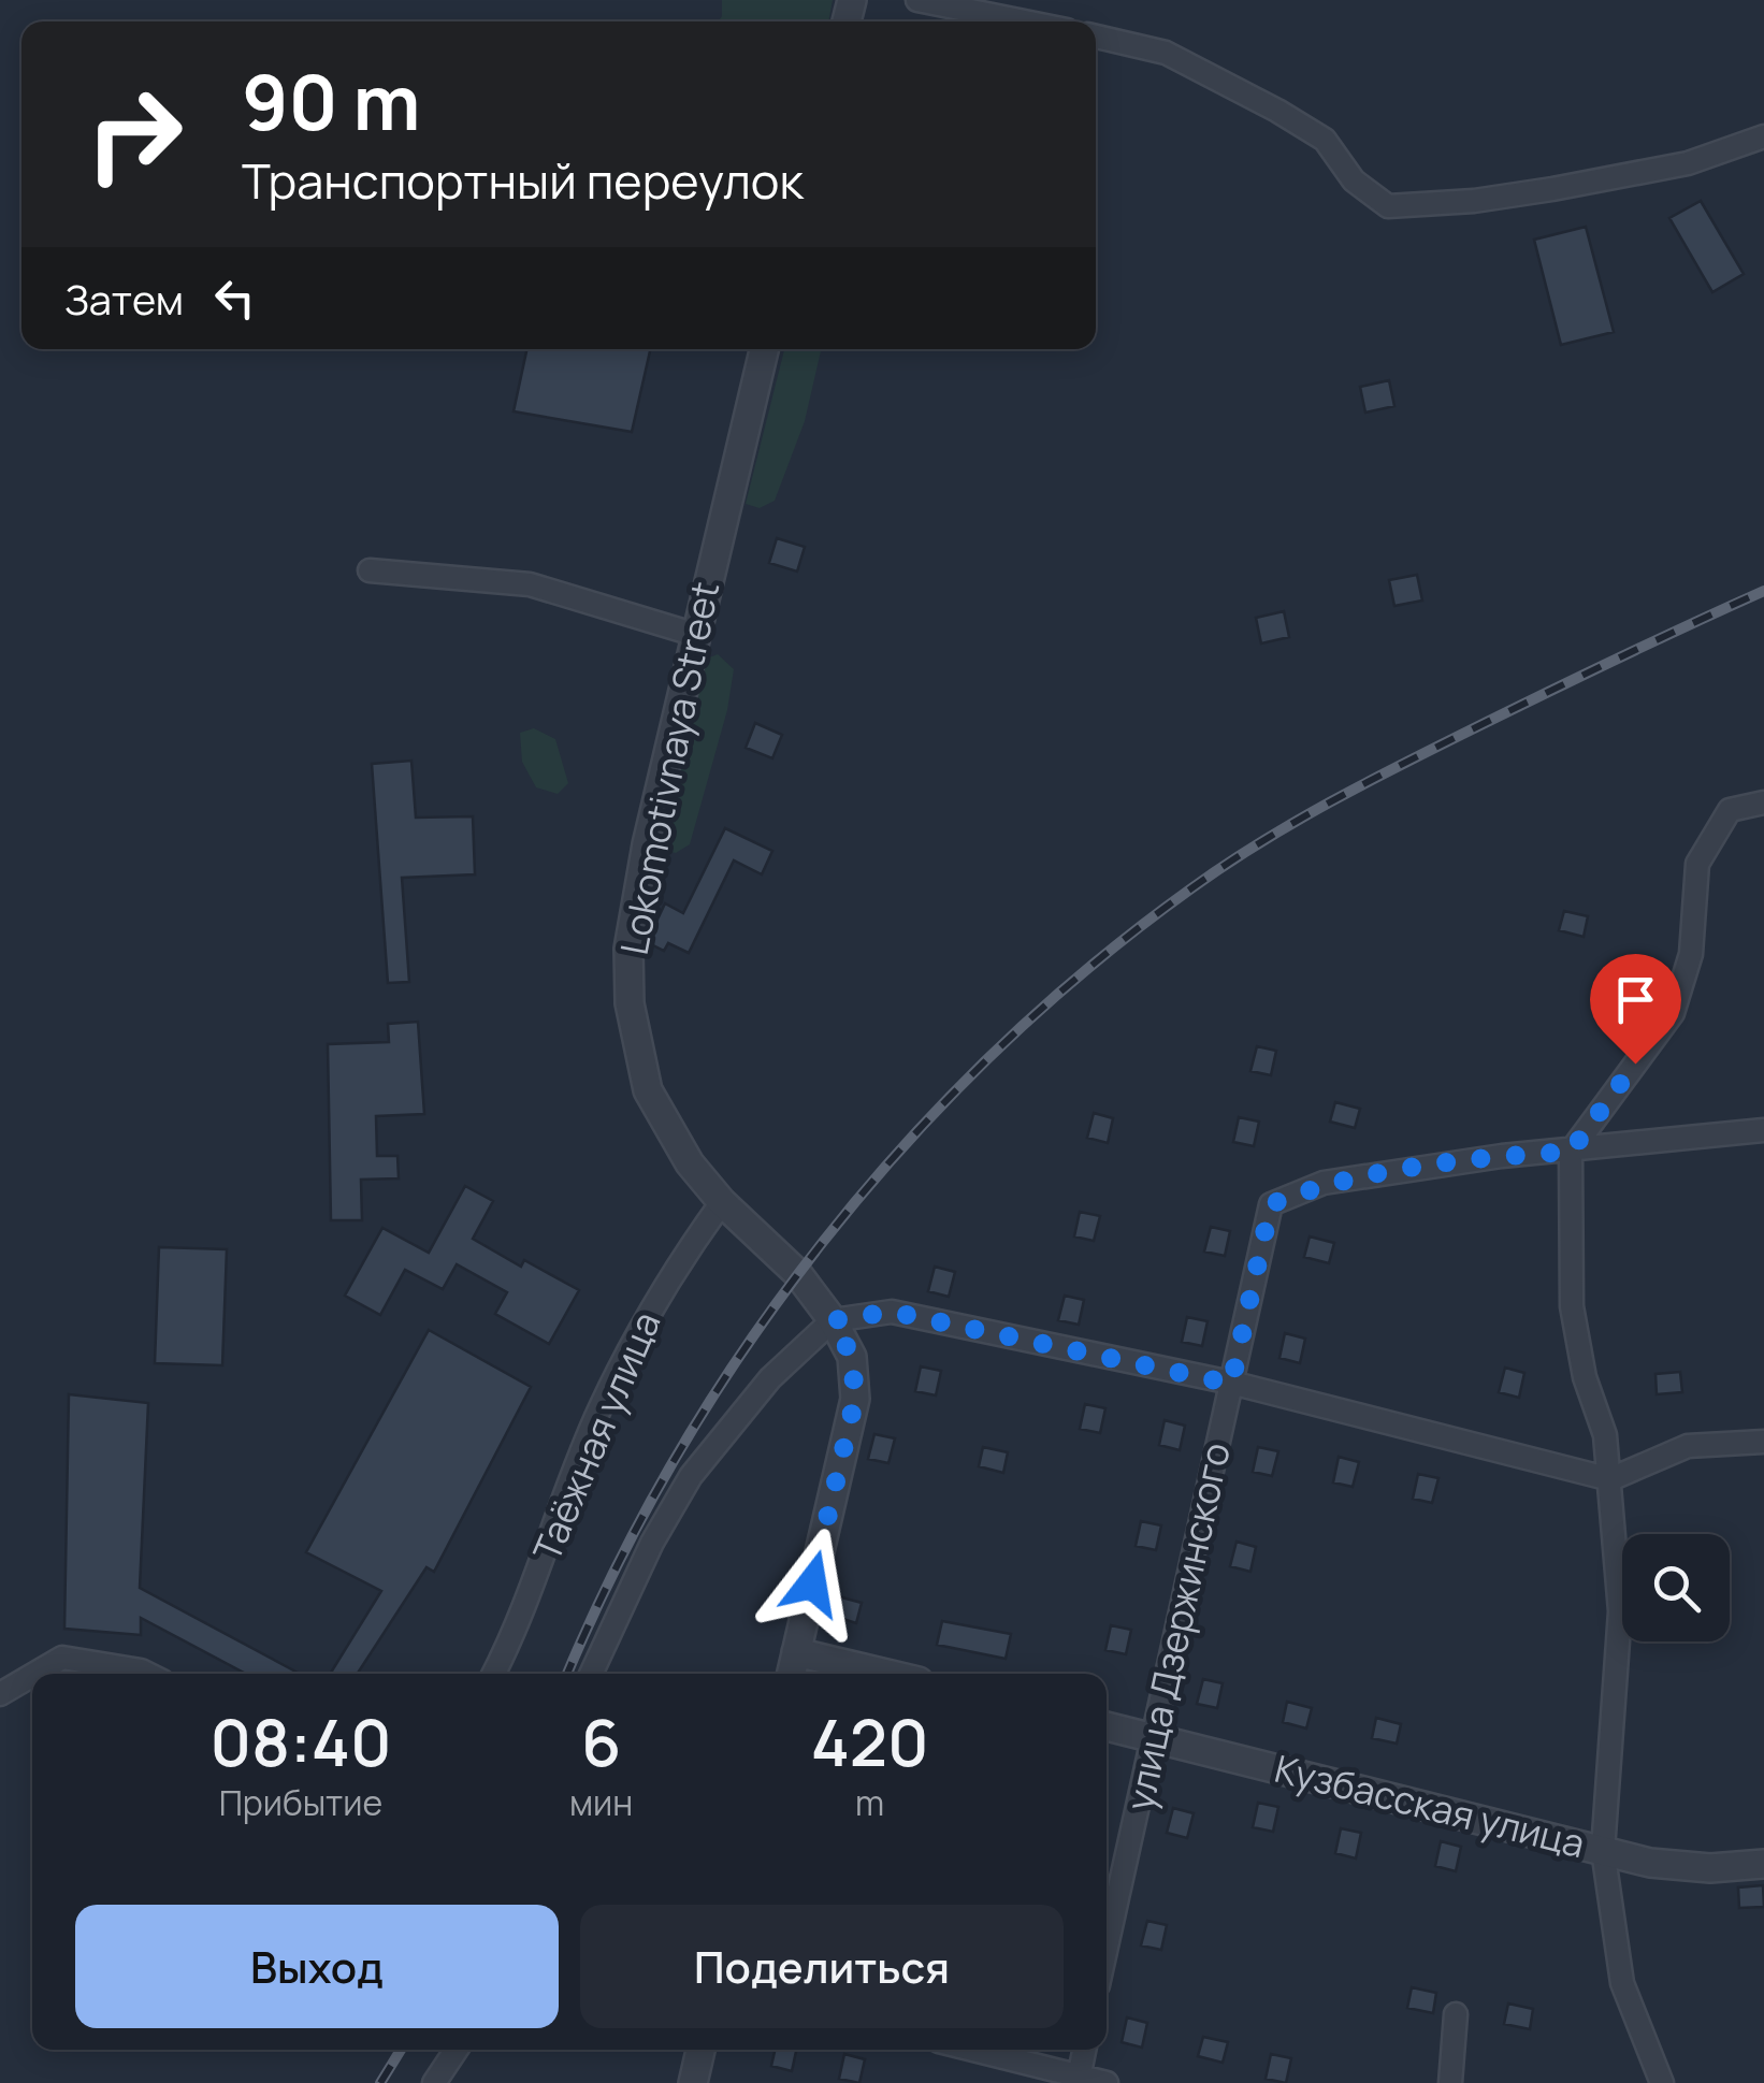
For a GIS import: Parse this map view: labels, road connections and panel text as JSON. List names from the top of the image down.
{
  "streets": {
    "street": [
      "Lokomotivnaya Street",
      "Таёжная улица",
      "улица Дзержинского",
      "Кузбасская улица"
    ]
  },
  "crossings": [
    ["Lokomotivnaya Street", "Таёжная улица"],
    ["улица Дзержинского", "Кузбасская улица"]
  ],
  "page": {
    "turn": ["90 m", "Транспортный переулок"],
    "then": "Затем",
    "eta": [
      "08:40",
      "Прибытие",
      "6",
      "мин",
      "420",
      "m"
    ],
    "buttons": ["Выход", "Поделиться"]
  }
}
